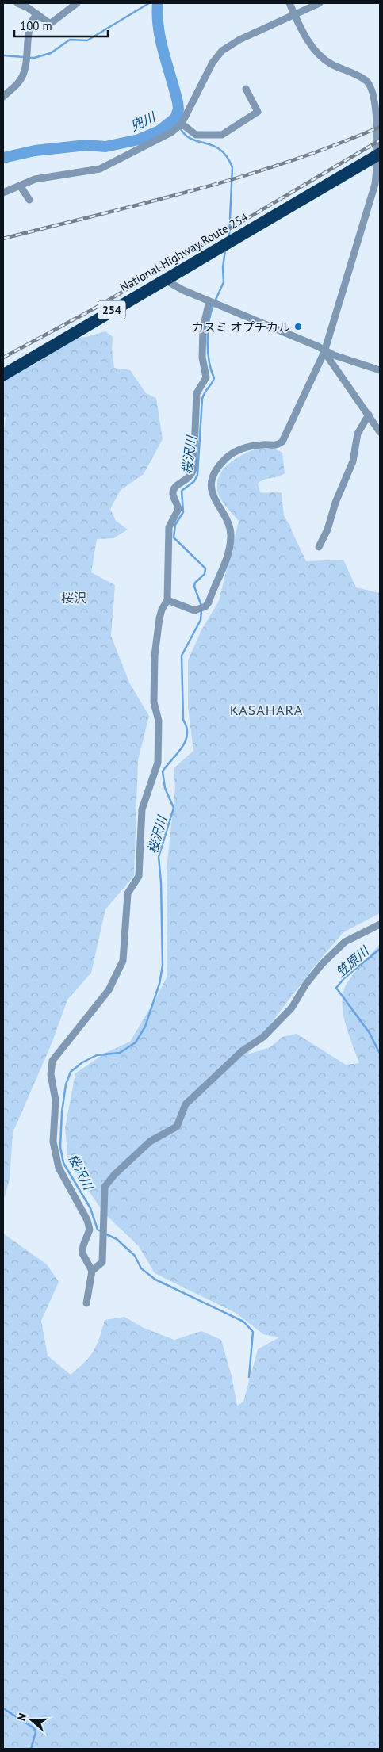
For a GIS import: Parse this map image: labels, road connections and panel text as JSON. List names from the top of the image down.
{
  "streets": {
    "highway": ["National Highway Route 254", "254"]
  },
  "districts": ["桜沢", "KASAHARA"],
  "water": ["兜川", "桜沢川", "笠原川"],
  "places": ["カスミ オプチカル"],
  "scale_bar": "100 m",
  "north": "left"
}
